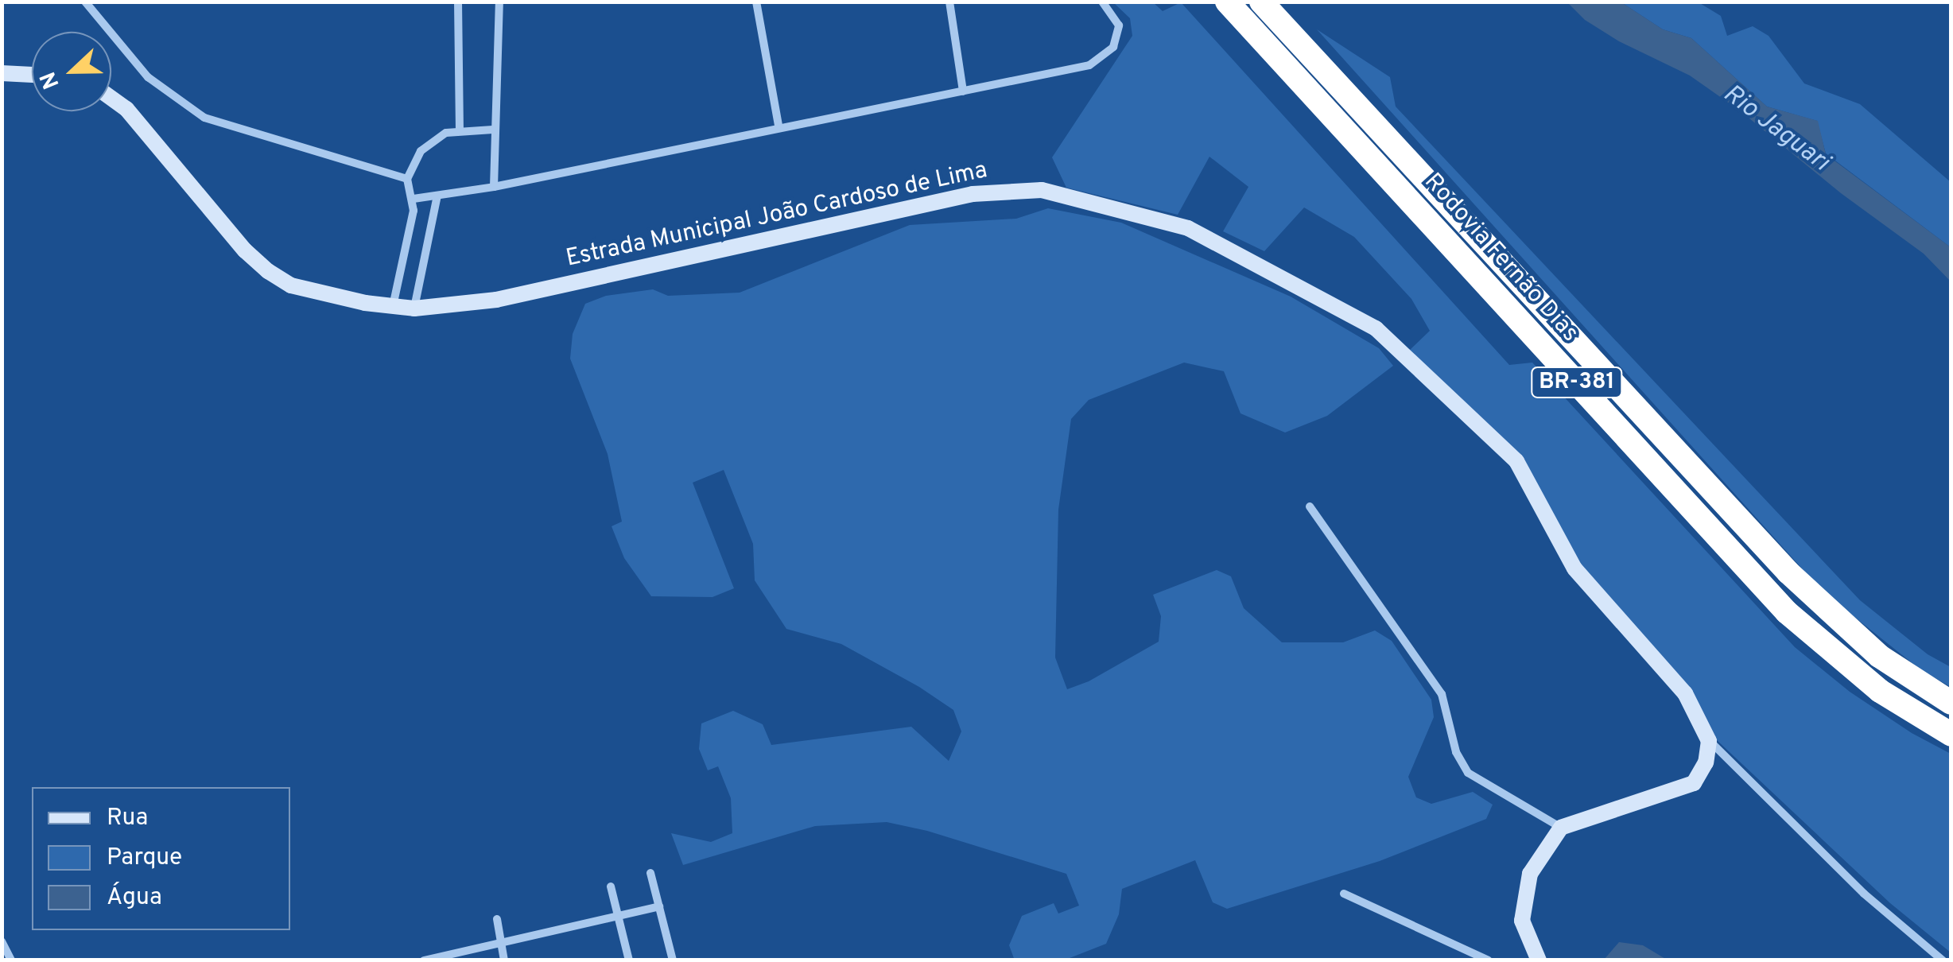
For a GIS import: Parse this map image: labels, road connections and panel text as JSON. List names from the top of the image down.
{
  "streets": {
    "highway": ["Rodovia Fernão Dias", "BR-381"],
    "street": ["Estrada Municipal João Cardoso de Lima"]
  },
  "water": ["Rio Jaguari"],
  "legend": ["Rua", "Parque", "Água"],
  "north": "left"
}
